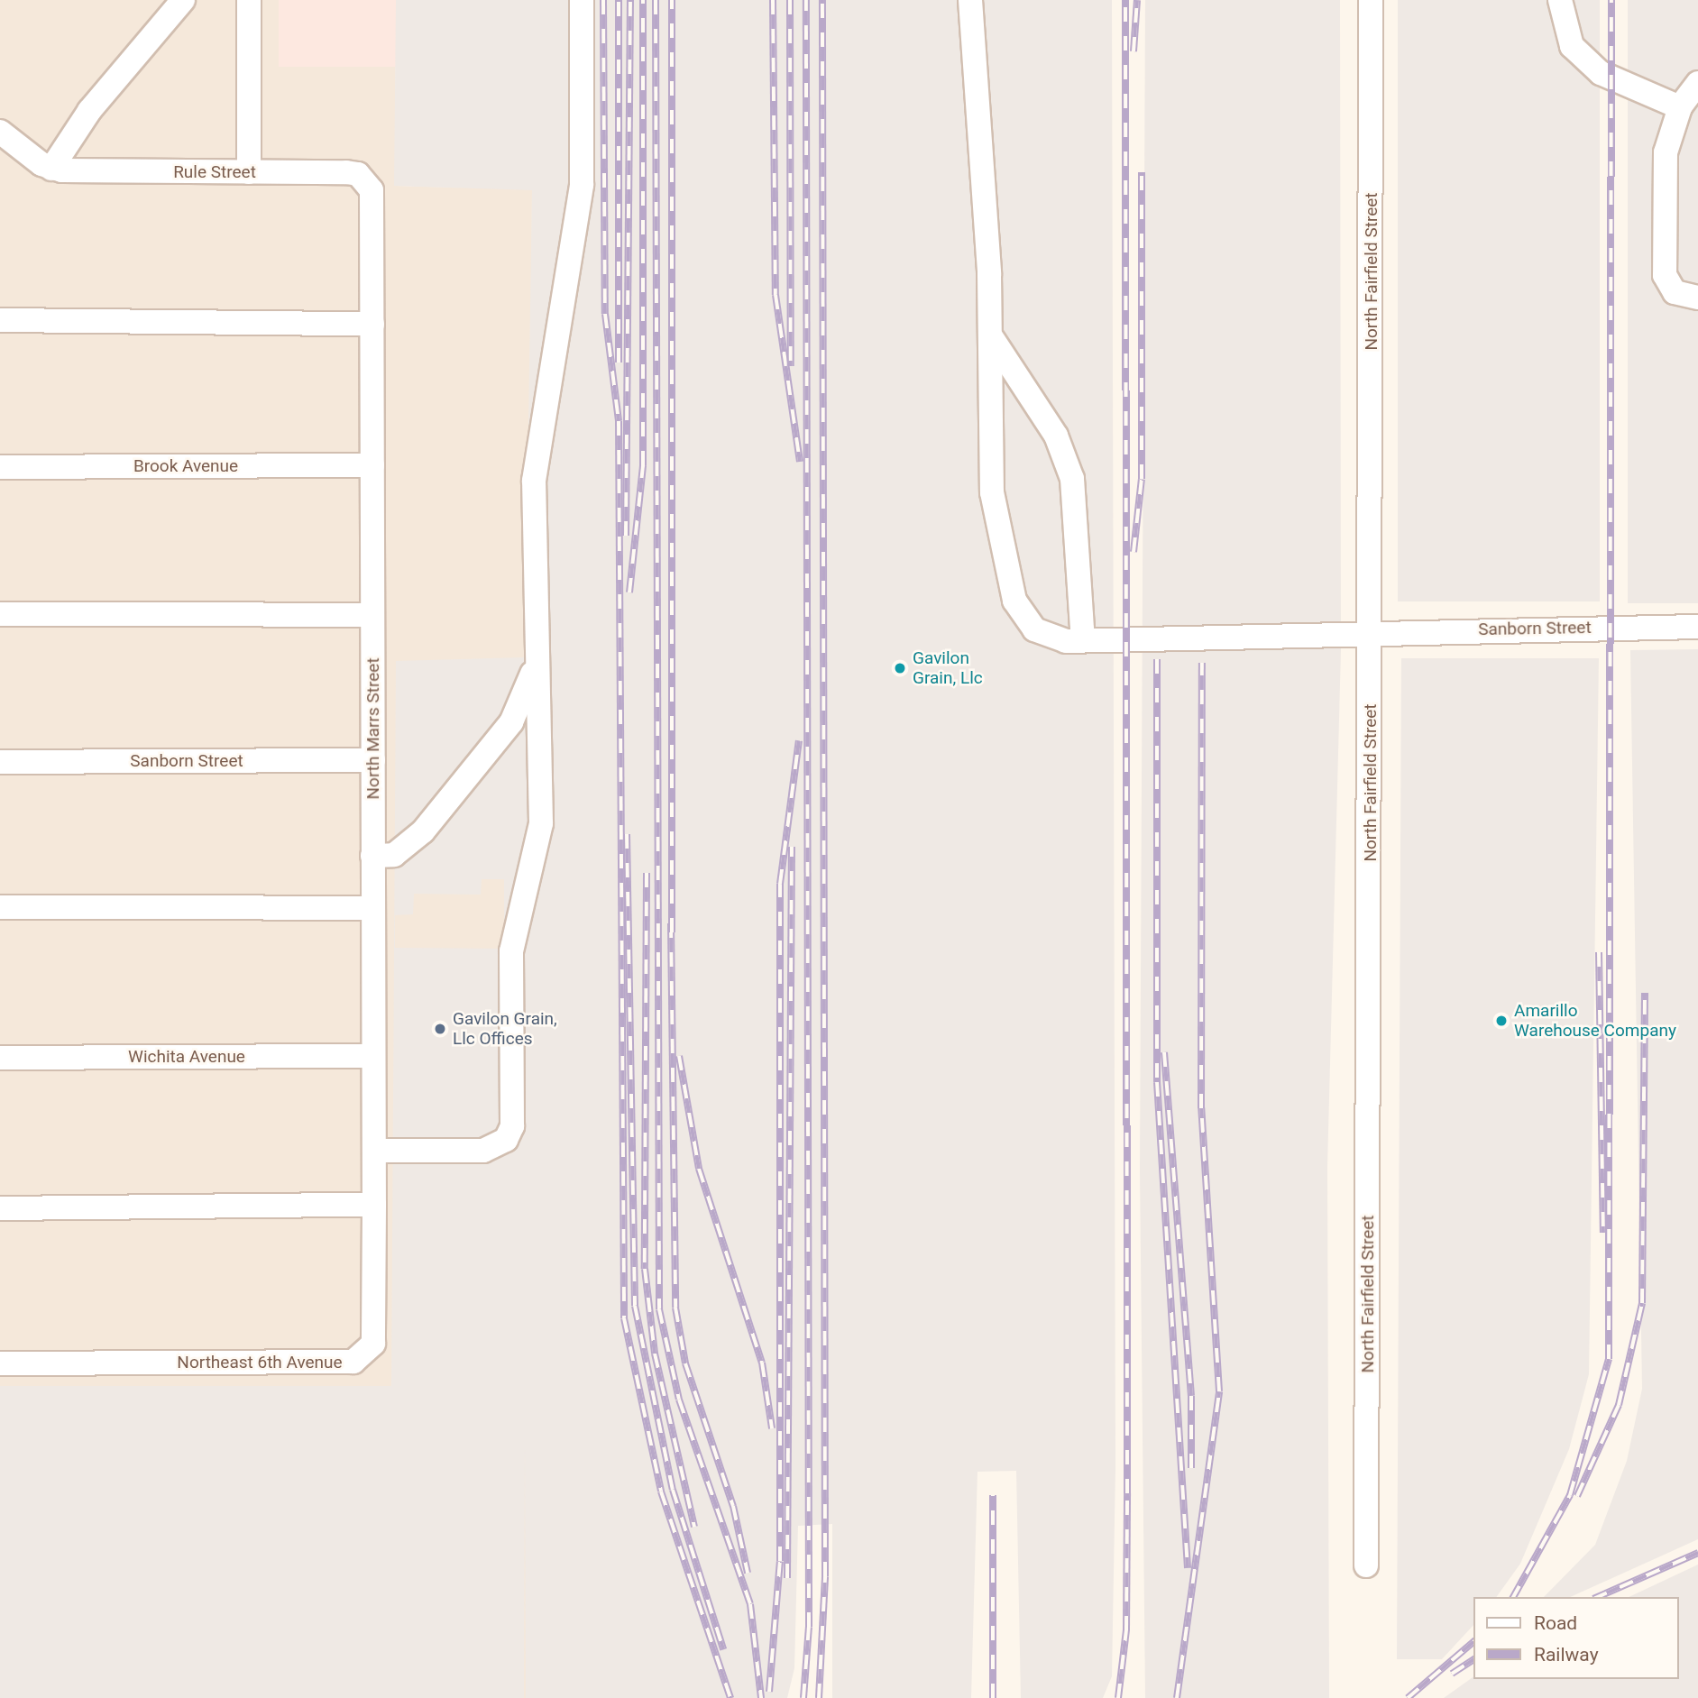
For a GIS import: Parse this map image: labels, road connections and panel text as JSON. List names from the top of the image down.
{
  "streets": {
    "street": [
      "Rule Street",
      "North Fairfield Street",
      "Brook Avenue",
      "Sanborn Street",
      "North Marrs Street",
      "Wichita Avenue",
      "Northeast 6th Avenue"
    ]
  },
  "crossings": [
    ["Rule Street", "North Marrs Street"],
    ["North Fairfield Street", "Sanborn Street"],
    ["Brook Avenue", "North Marrs Street"],
    ["Sanborn Street", "North Marrs Street"],
    ["North Marrs Street", "Wichita Avenue"],
    ["North Marrs Street", "Northeast 6th Avenue"]
  ],
  "places": ["Gavilon Grain, Llc", "Amarillo Warehouse Company", "Gavilon Grain, Llc Offices"],
  "legend": ["Road", "Railway"]
}
